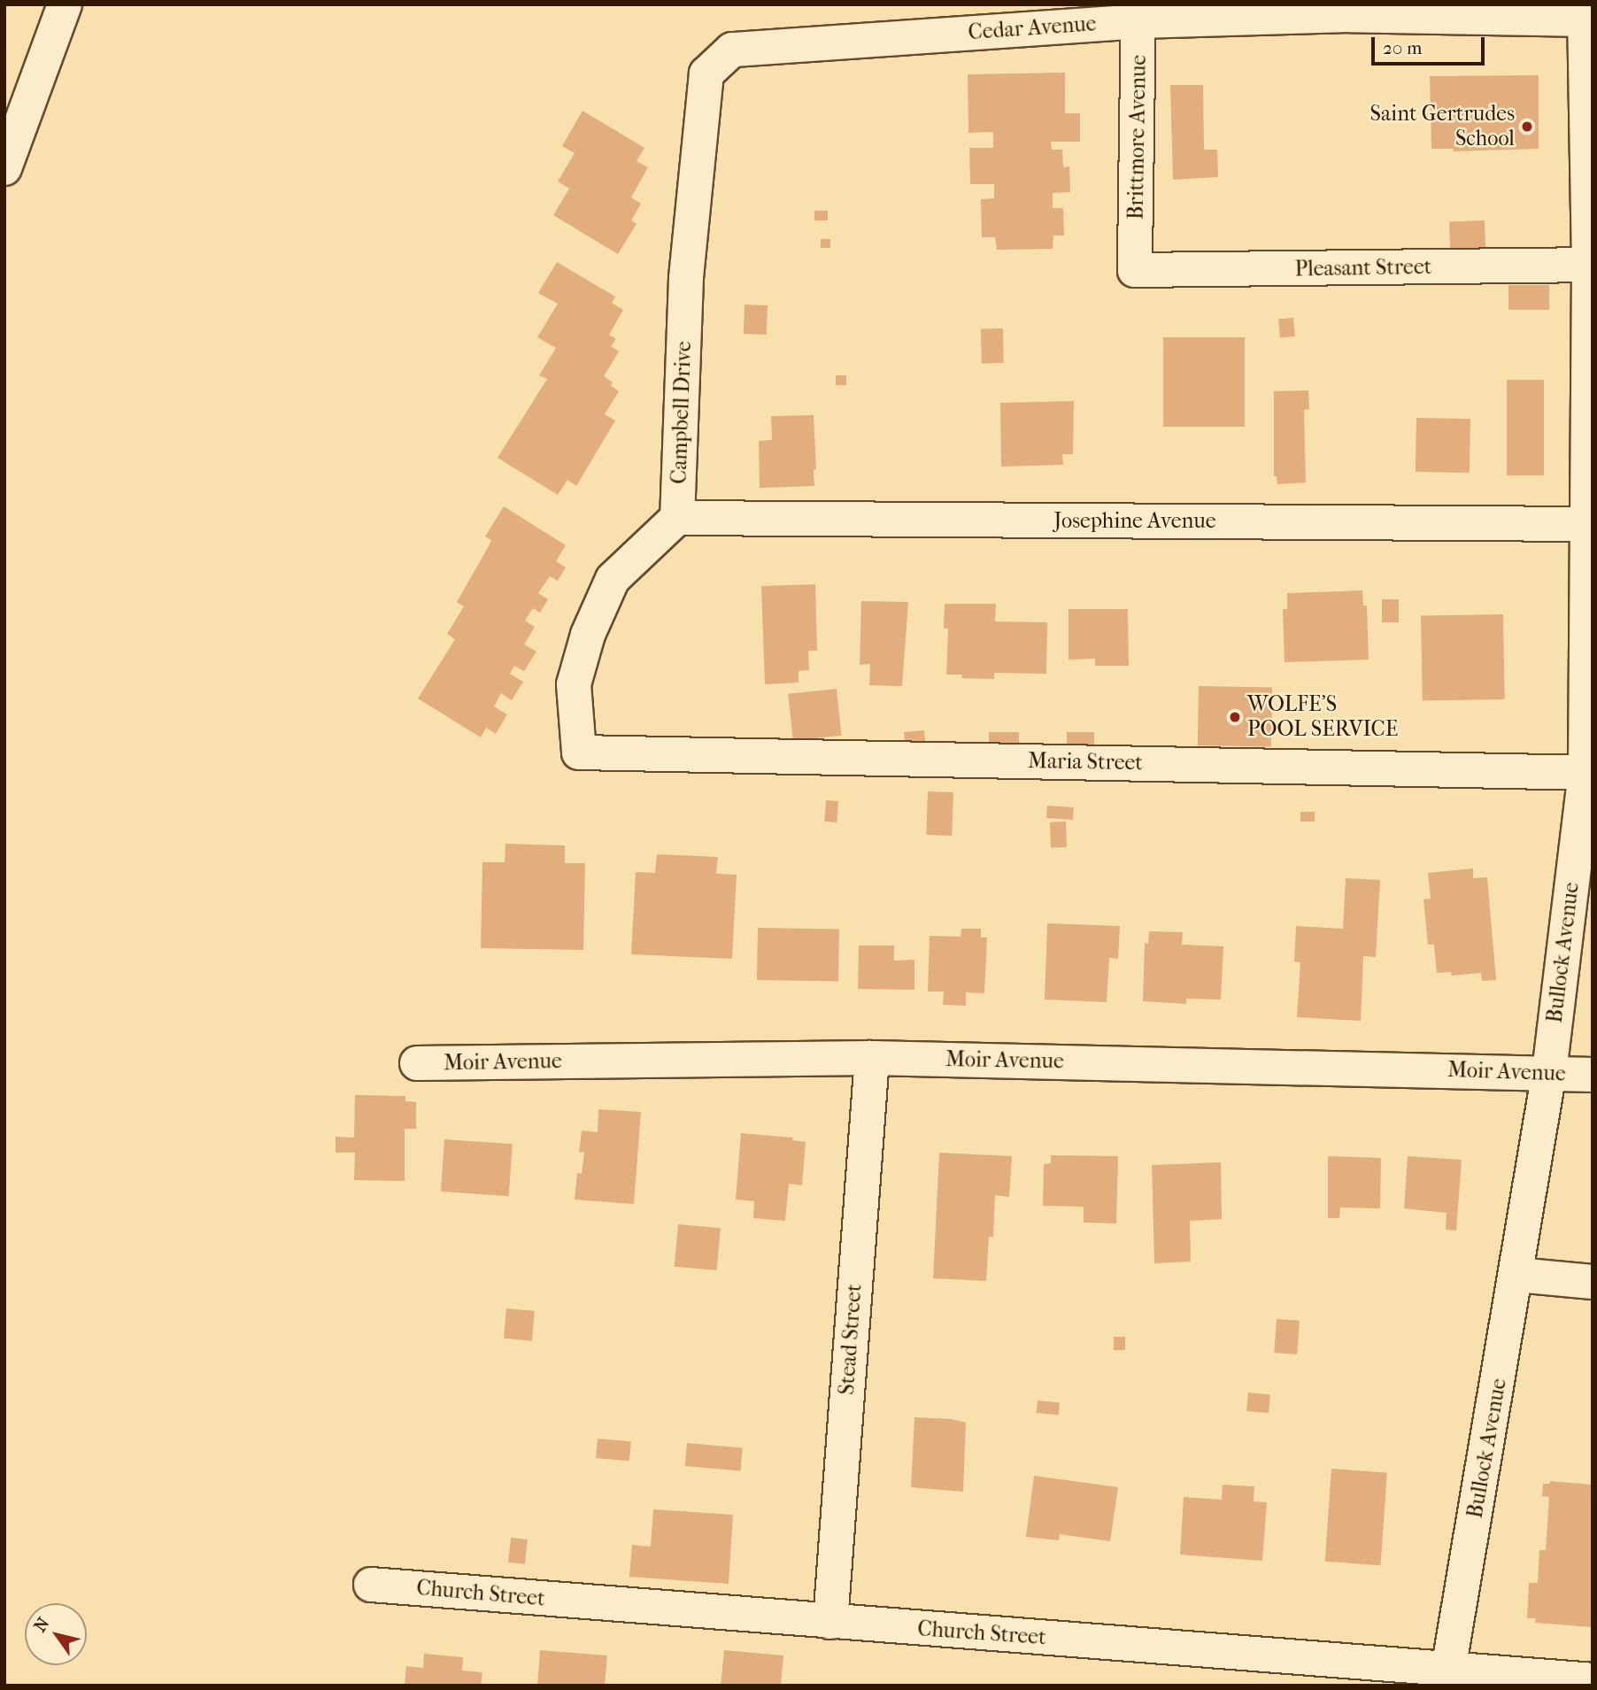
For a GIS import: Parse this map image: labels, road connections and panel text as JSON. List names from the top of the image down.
{
  "streets": {
    "street": [
      "Cedar Avenue",
      "Brittmore Avenue",
      "Pleasant Street",
      "Campbell Drive",
      "Josephine Avenue",
      "Maria Street",
      "Bullock Avenue",
      "Moir Avenue",
      "Stead Street",
      "Church Street"
    ]
  },
  "crossings": [
    ["Cedar Avenue", "Brittmore Avenue"],
    ["Cedar Avenue", "Campbell Drive"],
    ["Cedar Avenue", "Bullock Avenue"],
    ["Brittmore Avenue", "Pleasant Street"],
    ["Pleasant Street", "Bullock Avenue"],
    ["Campbell Drive", "Josephine Avenue"],
    ["Campbell Drive", "Maria Street"],
    ["Josephine Avenue", "Maria Street"],
    ["Josephine Avenue", "Bullock Avenue"],
    ["Maria Street", "Bullock Avenue"],
    ["Bullock Avenue", "Moir Avenue"],
    ["Bullock Avenue", "Church Street"],
    ["Moir Avenue", "Stead Street"],
    ["Stead Street", "Church Street"]
  ],
  "places": ["Saint Gertrudes School", "WOLFE'S POOL SERVICE"],
  "scale_bar": "20 m",
  "north": "top left"
}
